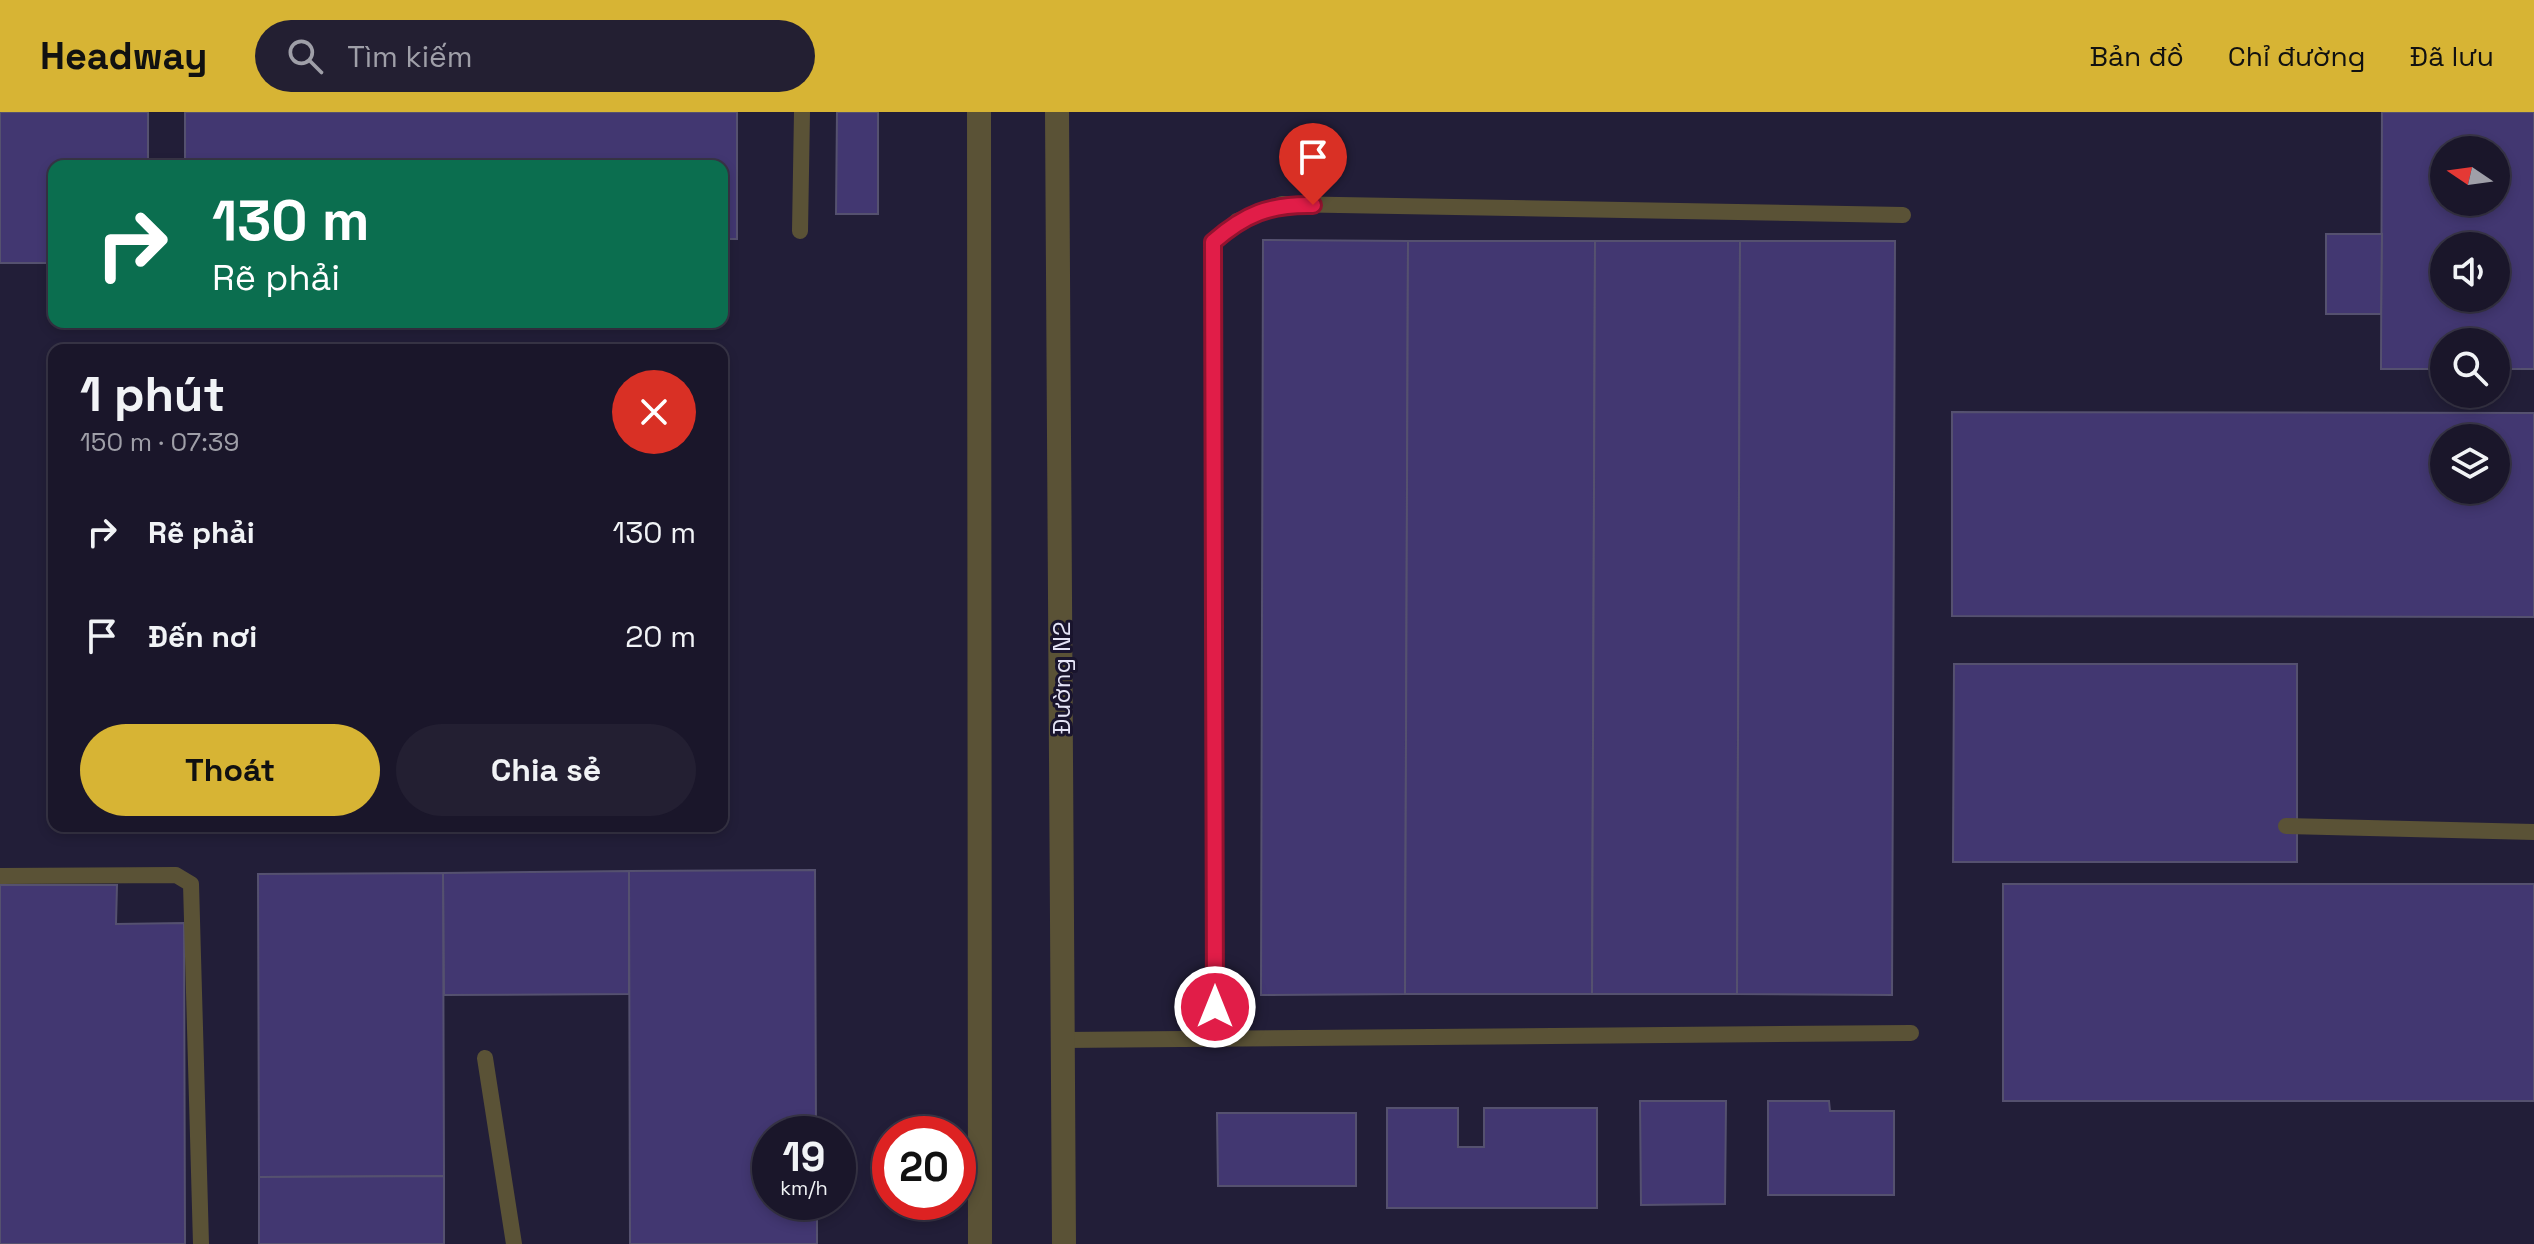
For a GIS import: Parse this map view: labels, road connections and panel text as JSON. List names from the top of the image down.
{
  "streets": {
    "street": ["Đường N2"]
  },
  "north": "left",
  "page": {
    "header": "Headway",
    "search": "Tìm kiếm",
    "nav": ["Bản đồ", "Chỉ đường", "Đã lưu"],
    "turn": ["130 m", "Rẽ phải"],
    "heading": ["1 phút", "150 m · 07:39"],
    "list": [
      {
        "name": "Rẽ phải",
        "value": "130 m"
      },
      {
        "name": "Đến nơi",
        "value": "20 m"
      }
    ],
    "buttons": ["Thoát", "Chia sẻ"],
    "speed": "19 km/h",
    "limit": "20"
  }
}
